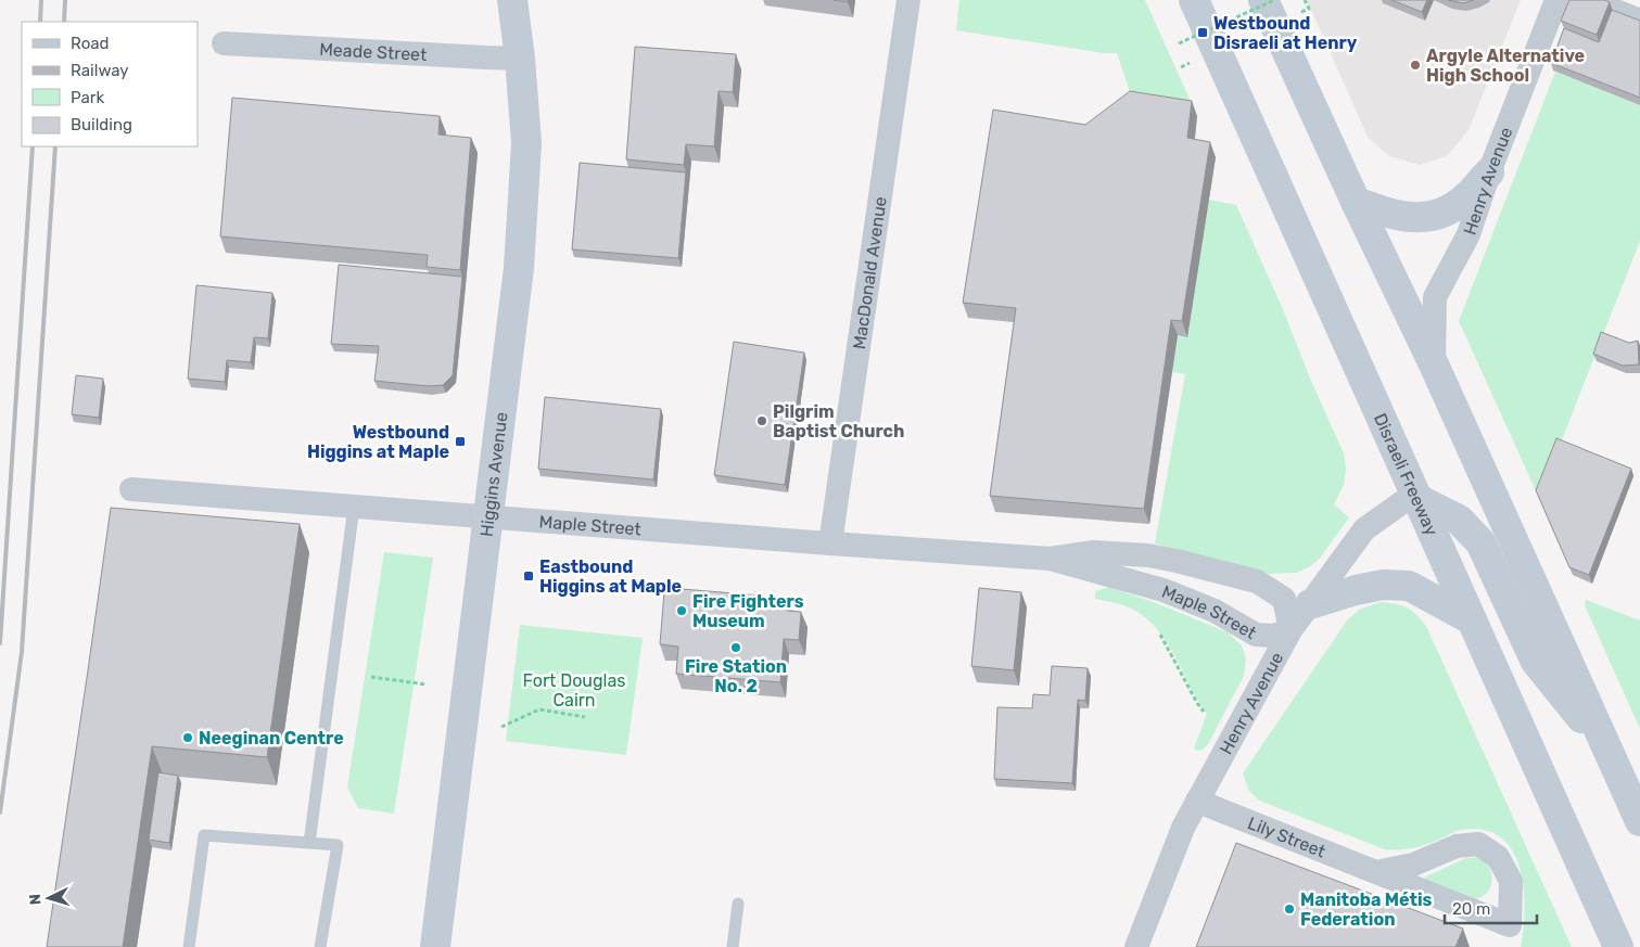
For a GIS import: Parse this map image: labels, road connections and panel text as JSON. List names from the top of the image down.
{
  "streets": {
    "main road": ["Disraeli Freeway", "Higgins Avenue"],
    "street": [
      "Meade Street",
      "Henry Avenue",
      "MacDonald Avenue",
      "Maple Street",
      "Lily Street"
    ]
  },
  "crossings": [
    ["Meade Street", "Higgins Avenue"],
    ["Henry Avenue", "Disraeli Freeway"],
    ["Henry Avenue", "Maple Street"],
    ["Henry Avenue", "Lily Street"],
    ["MacDonald Avenue", "Maple Street"],
    ["Higgins Avenue", "Maple Street"]
  ],
  "parks": ["Fort Douglas Cairn"],
  "places": {
    "transit": ["Westbound Disraeli at Henry", "Westbound Higgins at Maple", "Eastbound Higgins at Maple"],
    "other": [
      "Argyle Alternative High School",
      "Pilgrim Baptist Church",
      "Fire Fighters Museum",
      "Fire Station No. 2",
      "Neeginan Centre",
      "Manitoba Métis Federation"
    ]
  },
  "legend": [
    "Road",
    "Railway",
    "Park",
    "Building"
  ],
  "scale_bar": "20 m",
  "north": "left"
}
